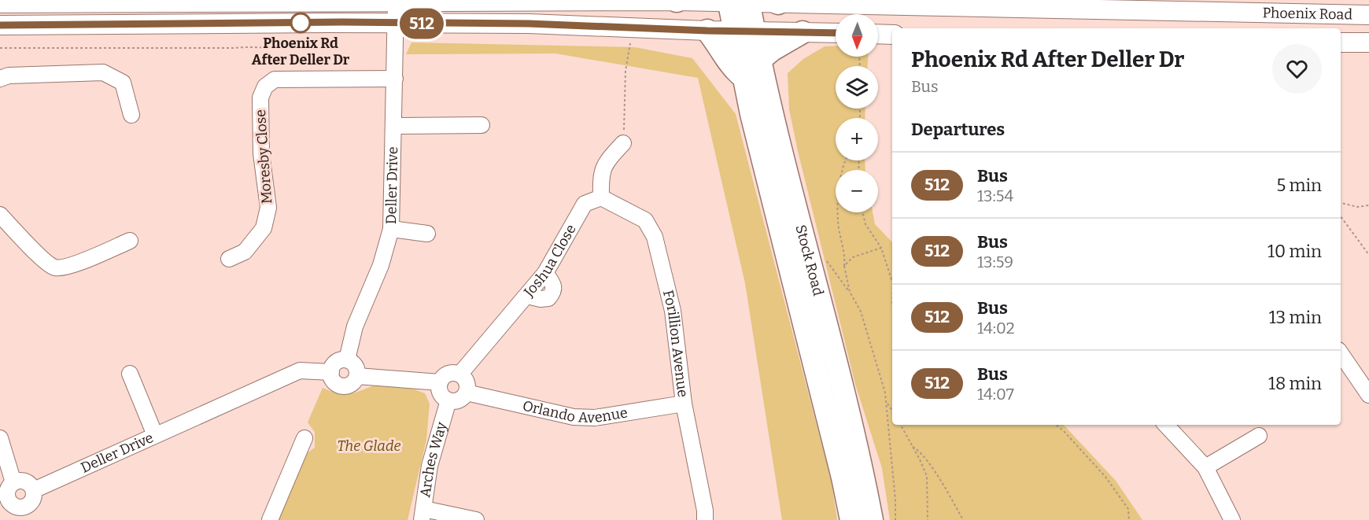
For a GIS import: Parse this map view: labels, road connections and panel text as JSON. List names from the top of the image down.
{
  "streets": {
    "highway": ["Stock Road"],
    "main road": ["Phoenix Road"],
    "street": [
      "Moresby Close",
      "Deller Drive",
      "Joshua Close",
      "Forillion Avenue",
      "Orlando Avenue",
      "Arches Way"
    ]
  },
  "crossings": [
    ["Phoenix Road", "Deller Drive"],
    ["Phoenix Road", "Stock Road"],
    ["Moresby Close", "Deller Drive"],
    ["Joshua Close", "Forillion Avenue"],
    ["Joshua Close", "Orlando Avenue"],
    ["Joshua Close", "Arches Way"],
    ["Forillion Avenue", "Orlando Avenue"],
    ["Orlando Avenue", "Arches Way"]
  ],
  "parks": ["The Glade"],
  "places": ["Phoenix Rd After Deller Dr"],
  "lines": ["bus line 512"],
  "north": "bottom",
  "page": {
    "on_map": "512",
    "map_buttons": ["+", "−"],
    "heading": [
      ["Phoenix Rd After Deller Dr", "Bus"],
      "Departures"
    ],
    "list": [
      {
        "mark": "512",
        "name": "Bus",
        "note": "13:54",
        "value": "5 min"
      },
      {
        "mark": "512",
        "name": "Bus",
        "note": "13:59",
        "value": "10 min"
      },
      {
        "mark": "512",
        "name": "Bus",
        "note": "14:02",
        "value": "13 min"
      },
      {
        "mark": "512",
        "name": "Bus",
        "note": "14:07",
        "value": "18 min"
      }
    ]
  }
}
